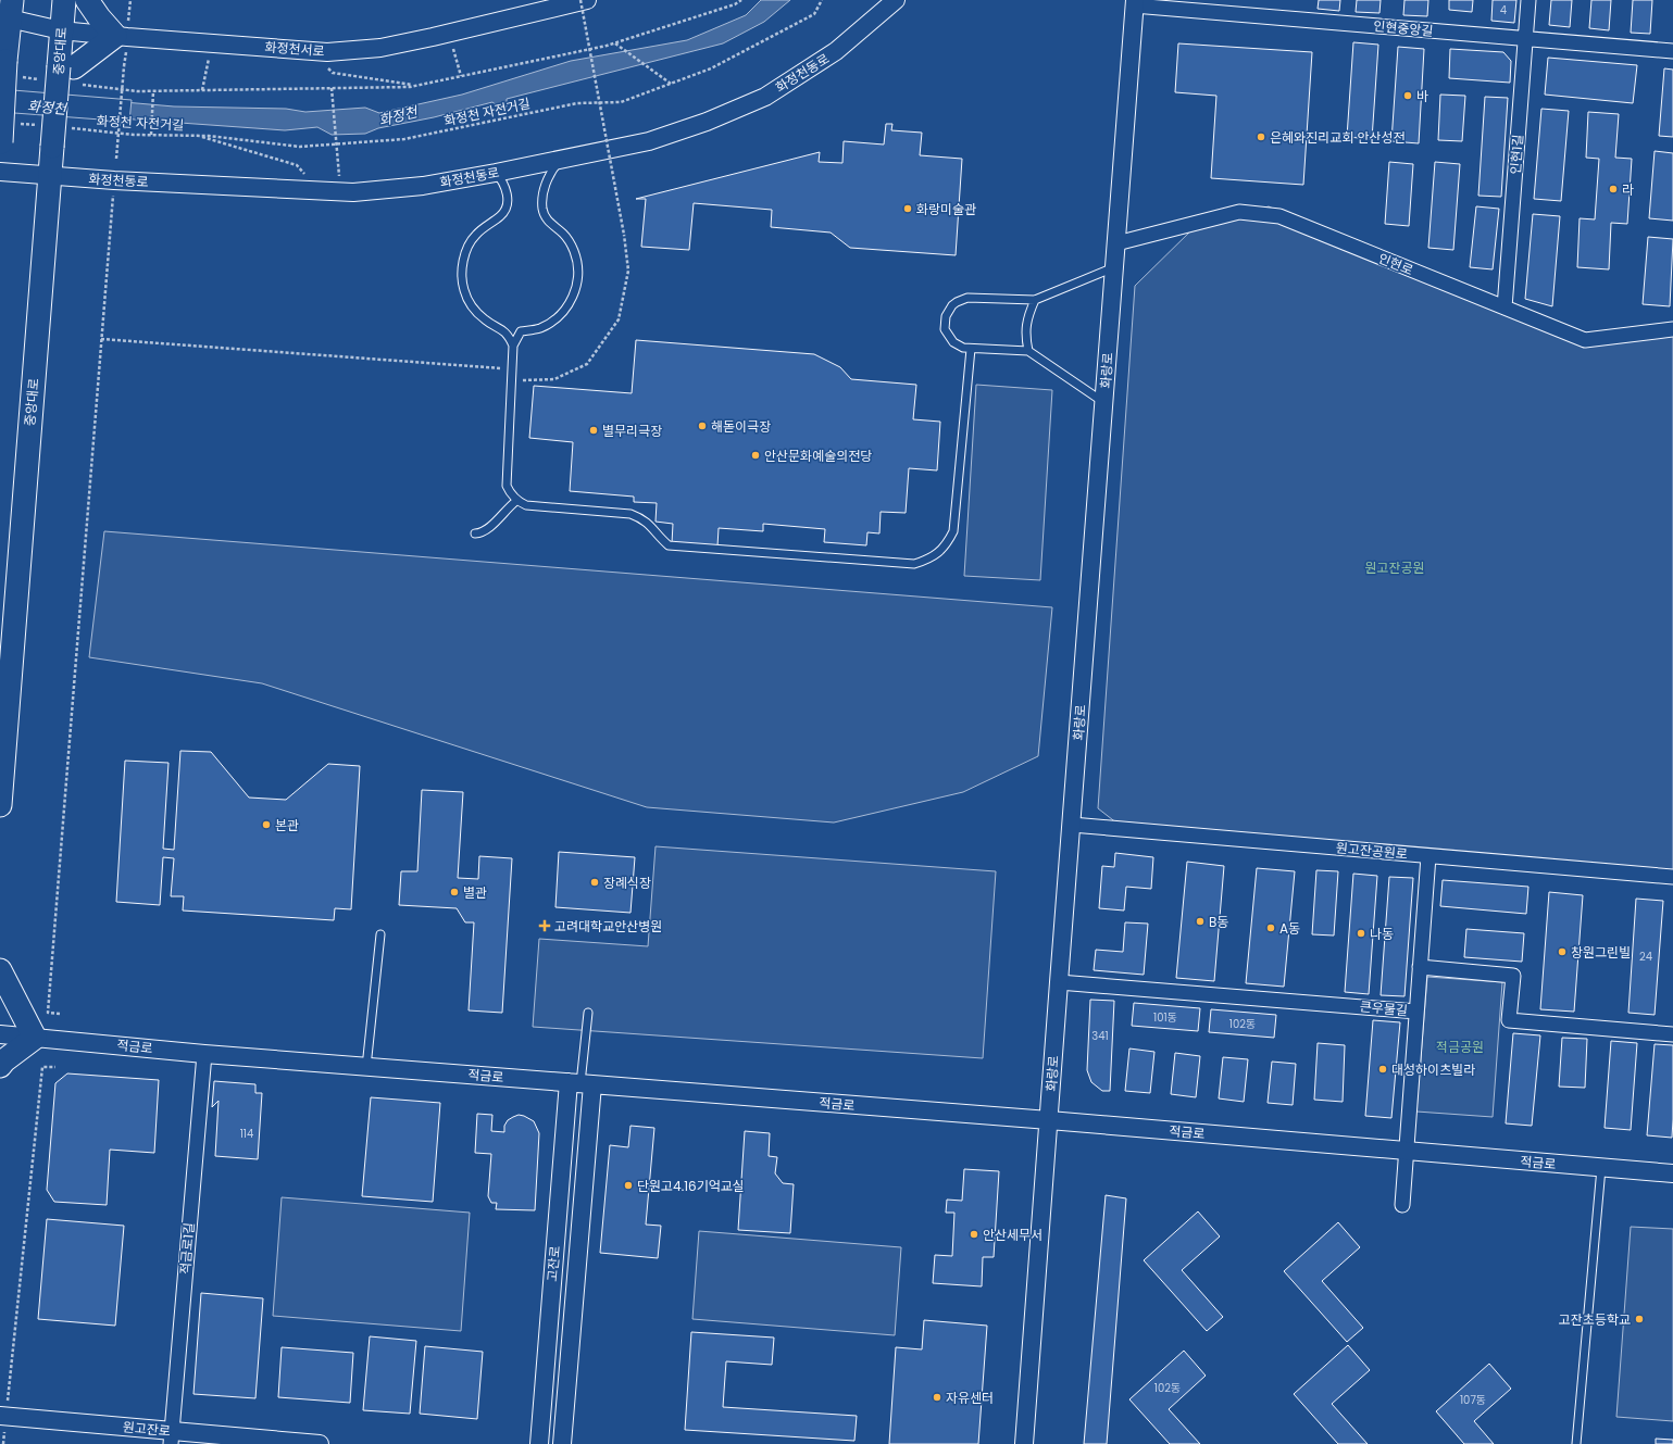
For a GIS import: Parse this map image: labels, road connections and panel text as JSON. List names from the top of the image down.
{
  "streets": {
    "main road": ["중앙대로"],
    "street": [
      "인현중앙길",
      "화정천서로",
      "화정천동로",
      "인현1길",
      "인현로",
      "화랑로",
      "원고잔공원로",
      "큰우물길",
      "적금로",
      "적금로1길",
      "고잔로",
      "원고잔로"
    ],
    "path": ["화정천 자전거길"]
  },
  "crossings": [
    ["인현중앙길", "인현1길"],
    ["인현중앙길", "화랑로"],
    ["화정천서로", "중앙대로"],
    ["중앙대로", "화정천동로"],
    ["인현1길", "인현로"],
    ["인현로", "화랑로"],
    ["화랑로", "원고잔공원로"],
    ["화랑로", "큰우물길"],
    ["화랑로", "적금로"],
    ["원고잔공원로", "큰우물길"],
    ["적금로", "적금로1길"],
    ["적금로", "고잔로"],
    ["적금로1길", "원고잔로"]
  ],
  "water": ["화정천"],
  "parks": ["원고잔공원", "적금공원"],
  "places": {
    "other": [
      "바",
      "은혜와진리교회 안산성전",
      "라",
      "화랑미술관",
      "해돋이극장",
      "별무리극장",
      "안산문화예술의전당",
      "본관",
      "장례식장",
      "별관",
      "B동",
      "A동",
      "나동",
      "창원그린빌",
      "대성하이츠빌라",
      "단원고4.16기억교실",
      "안산세무서",
      "고잔초등학교",
      "자유센터"
    ],
    "health": ["고려대학교안산병원"]
  },
  "house_numbers": [
    "4",
    "24",
    "101동",
    "102동",
    "341",
    "114",
    "102동",
    "107동"
  ]
}
